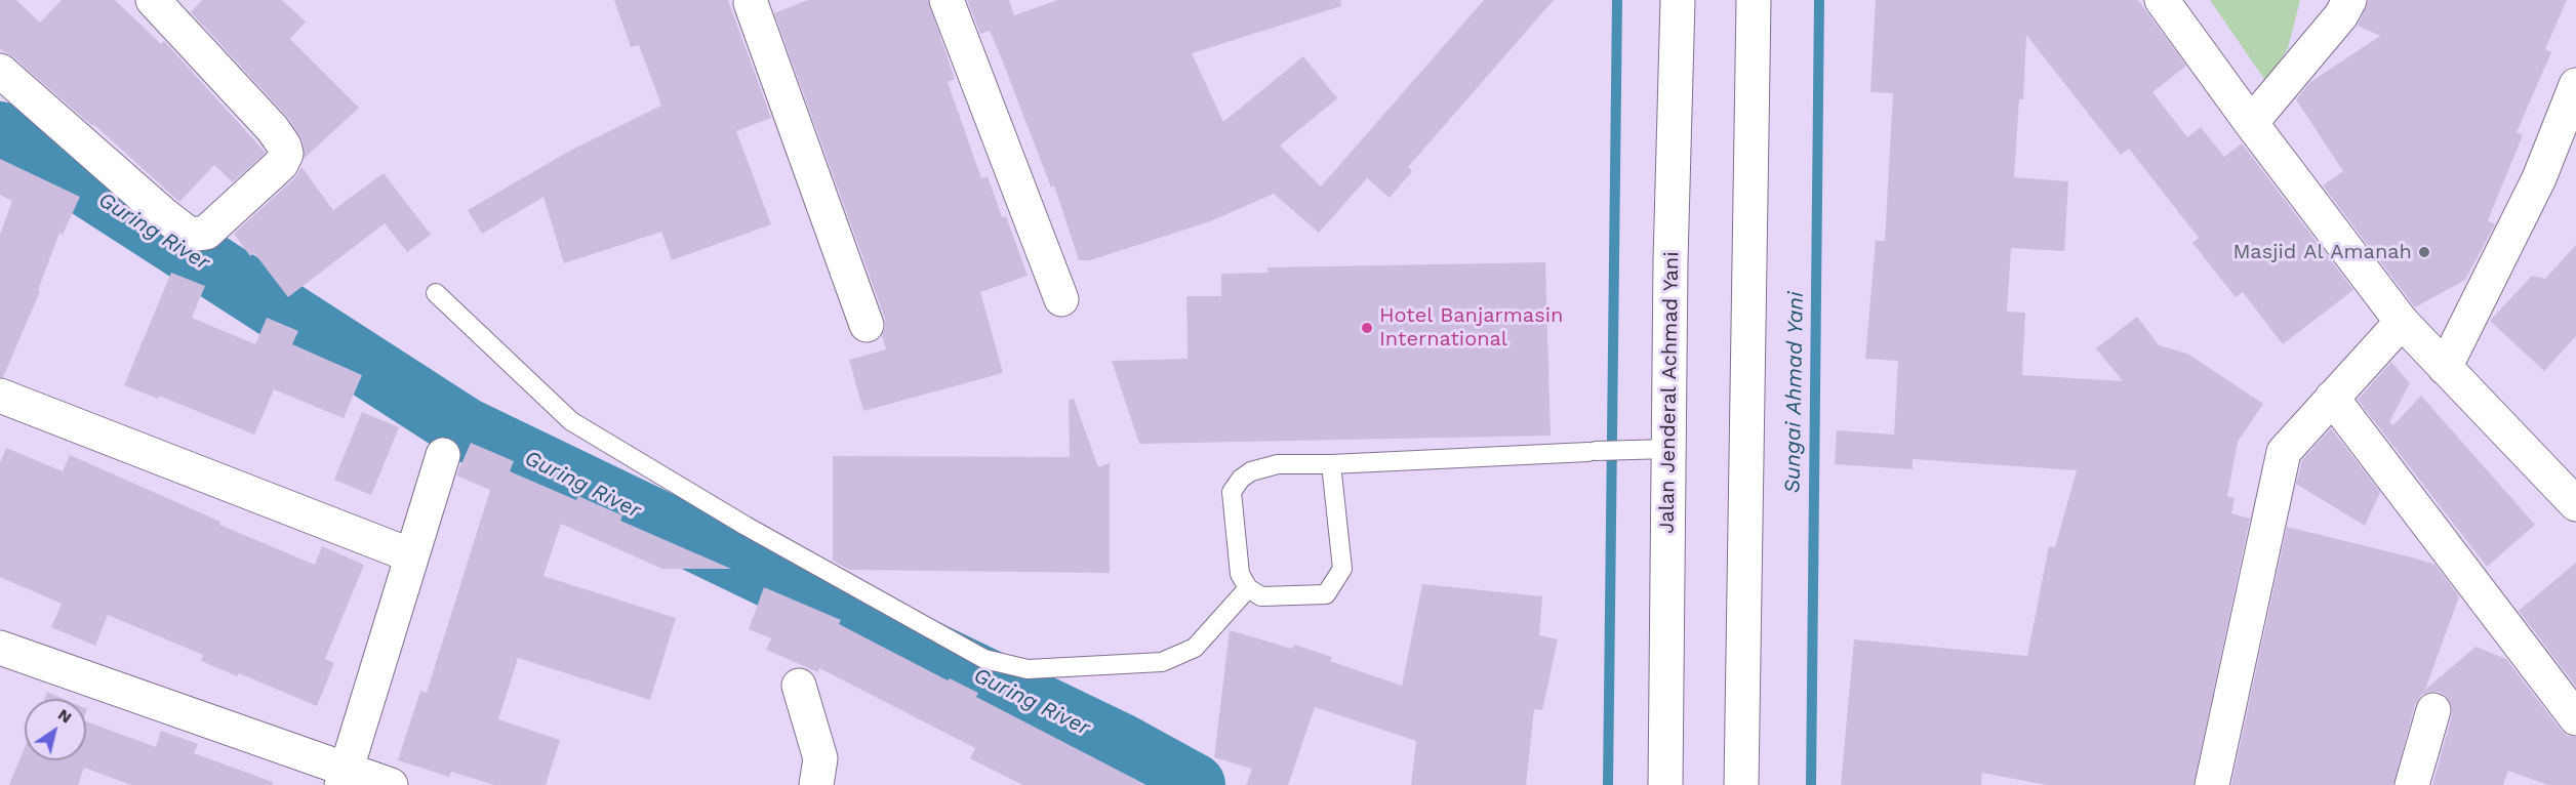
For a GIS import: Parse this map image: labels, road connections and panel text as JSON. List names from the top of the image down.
{
  "streets": {
    "main road": ["Jalan Jenderal Achmad Yani"]
  },
  "water": ["Guring River", "Sungai Ahmad Yani"],
  "places": ["Masjid Al Amanah", "Hotel Banjarmasin International"],
  "north": "top right"
}
